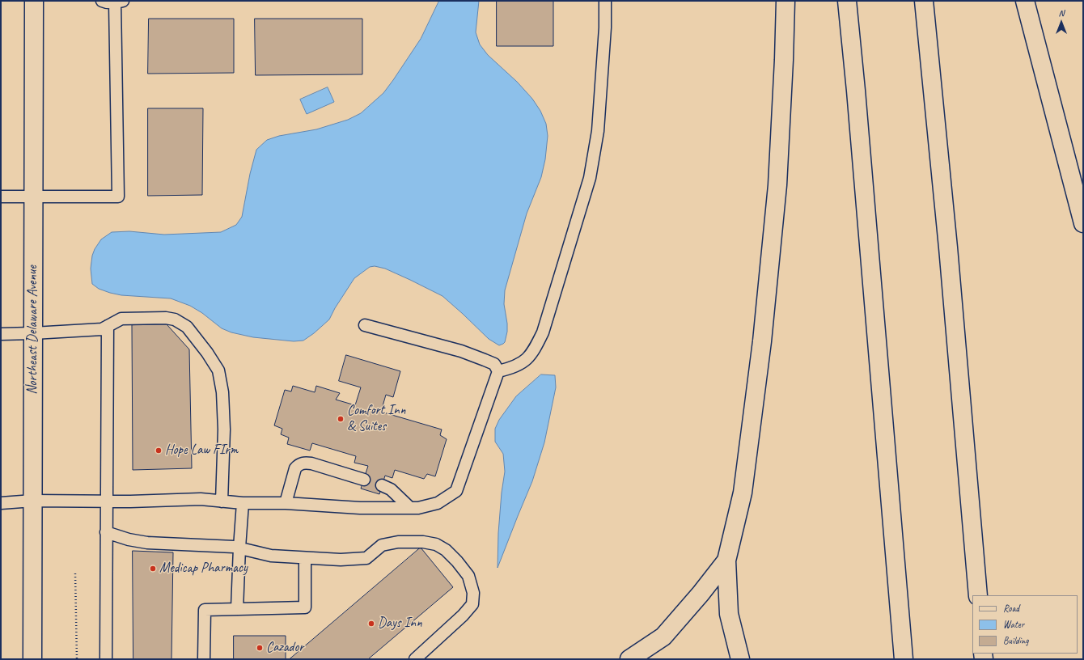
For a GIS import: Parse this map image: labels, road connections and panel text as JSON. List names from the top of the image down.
{
  "streets": {
    "main road": ["Northeast Delaware Avenue"]
  },
  "places": [
    "Comfort Inn & Suites",
    "Hope Law FIrm",
    "Medicap Pharmacy",
    "Days Inn",
    "Cazador"
  ],
  "legend": ["Road", "Water", "Building"],
  "north": "top"
}
